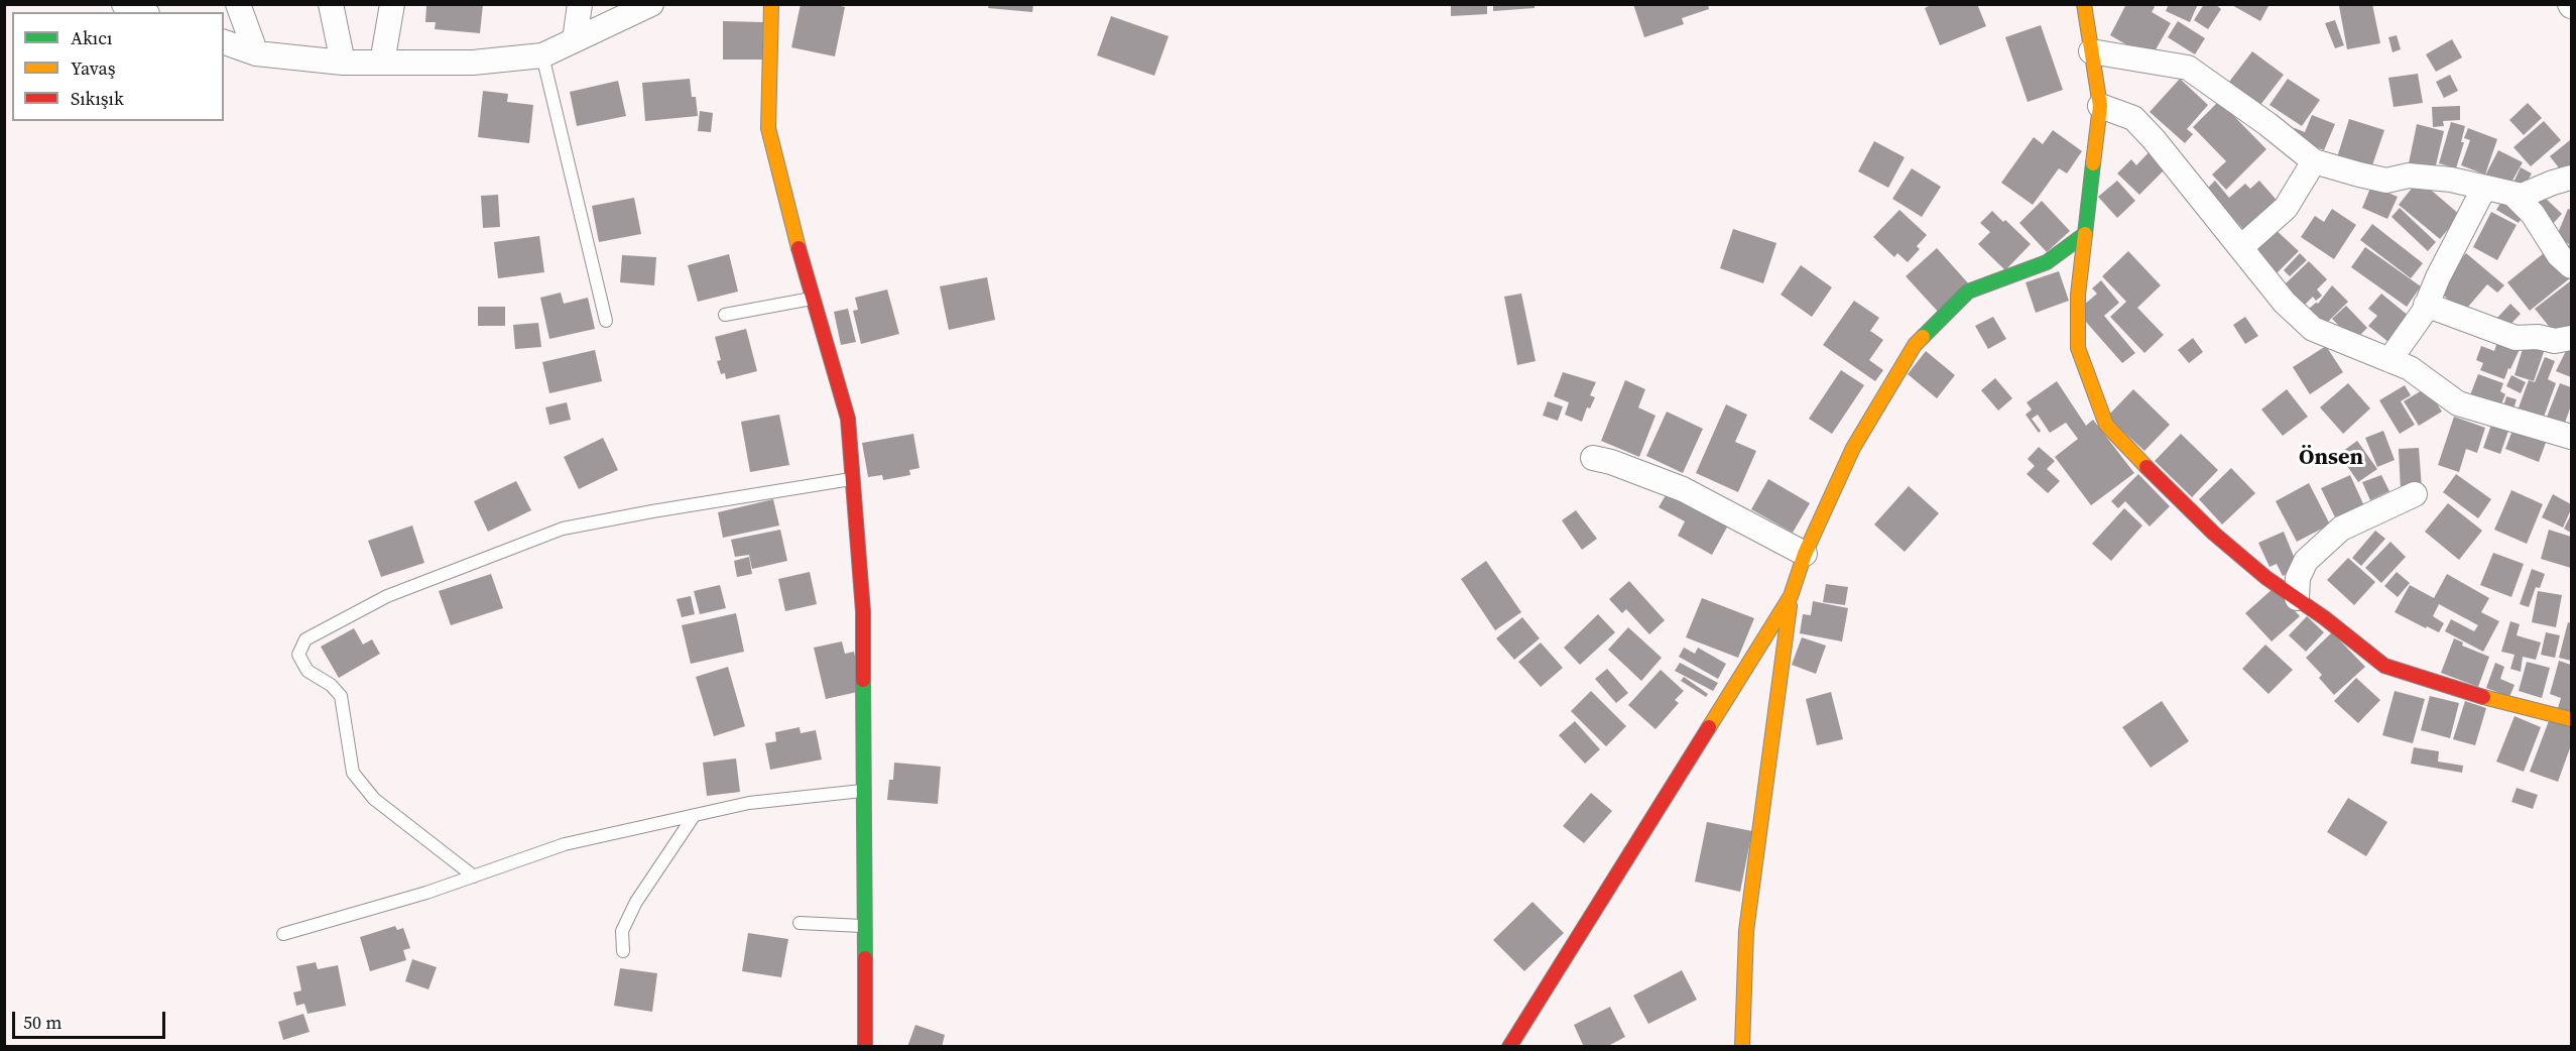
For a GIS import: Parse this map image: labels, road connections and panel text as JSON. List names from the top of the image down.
{
  "districts": ["Önsen"],
  "legend": ["Akıcı", "Yavaş", "Sıkışık"],
  "scale_bar": "50 m"
}
